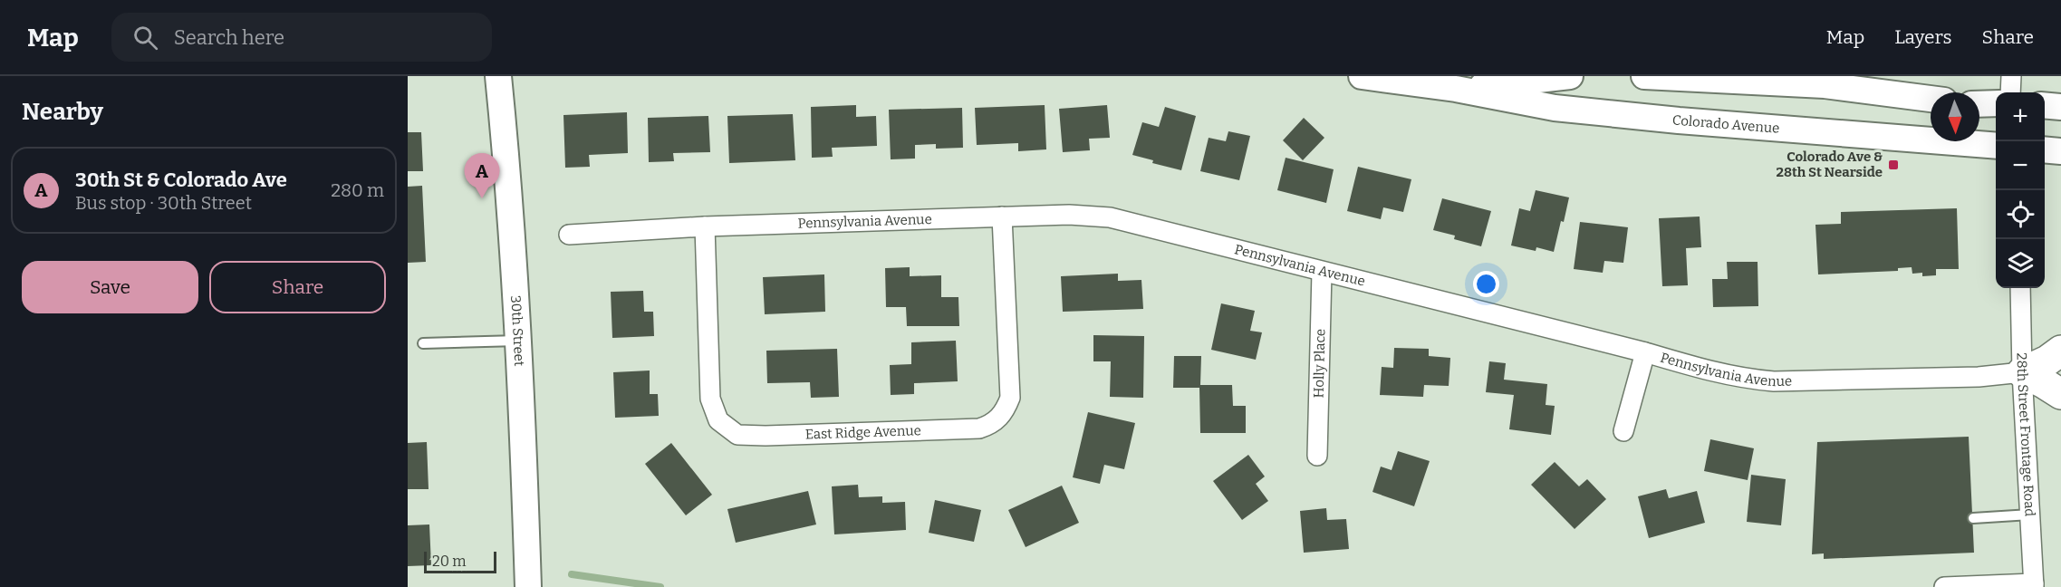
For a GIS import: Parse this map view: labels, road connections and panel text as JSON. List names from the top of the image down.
{
  "streets": {
    "main road": ["Colorado Avenue", "30th Street"],
    "street": [
      "Pennsylvania Avenue",
      "Holly Place",
      "East Ridge Avenue",
      "28th Street Frontage Road"
    ]
  },
  "crossings": [
    ["Pennsylvania Avenue", "Holly Place"],
    ["Pennsylvania Avenue", "East Ridge Avenue"],
    ["Pennsylvania Avenue", "28th Street Frontage Road"]
  ],
  "places": {
    "transit": ["Colorado Ave & 28th St Nearside"]
  },
  "scale_bar": "20 m",
  "north": "bottom",
  "page": {
    "header": "Map",
    "search": "Search here",
    "nav": ["Map", "Layers", "Share"],
    "heading": "Nearby",
    "map_buttons": ["+", "−"],
    "list": [
      {
        "mark": "A",
        "name": "30th St & Colorado Ave",
        "note": "Bus stop · 30th Street",
        "value": "280 m"
      }
    ],
    "pins": "A",
    "buttons": ["Save", "Share"],
    "scale": "20 m"
  }
}
